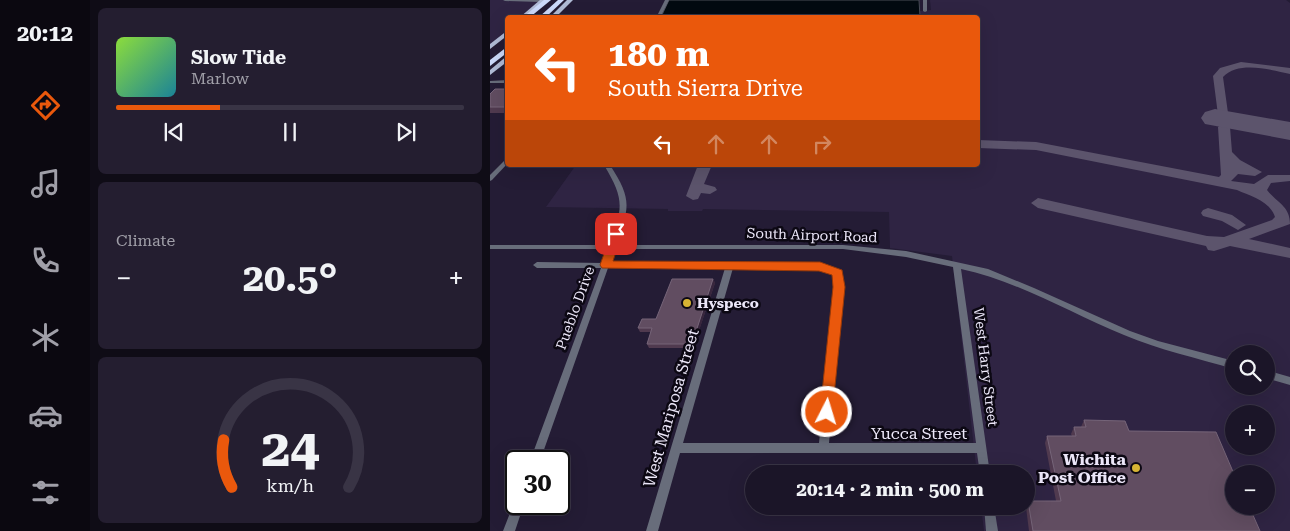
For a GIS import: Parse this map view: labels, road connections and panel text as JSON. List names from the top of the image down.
{
  "streets": {
    "street": [
      "South Airport Road",
      "Pueblo Drive",
      "West Harry Street",
      "West Mariposa Street",
      "Yucca Street"
    ]
  },
  "crossings": [
    ["South Airport Road", "Pueblo Drive"],
    ["South Airport Road", "West Harry Street"],
    ["West Harry Street", "Yucca Street"],
    ["West Mariposa Street", "Yucca Street"]
  ],
  "places": ["Hyspeco", "Wichita Post Office"],
  "page": {
    "tabs": "20:12",
    "turn": ["180 m", "South Sierra Drive"],
    "song": ["Slow Tide", "Marlow"],
    "tile": "Climate",
    "heat": ["−", "20.5°", "+"],
    "map_buttons": ["+", "−"],
    "limit": "30",
    "trip": "20:14 · 2 min · 500 m",
    "gauge": ["24", "km/h"]
  }
}
